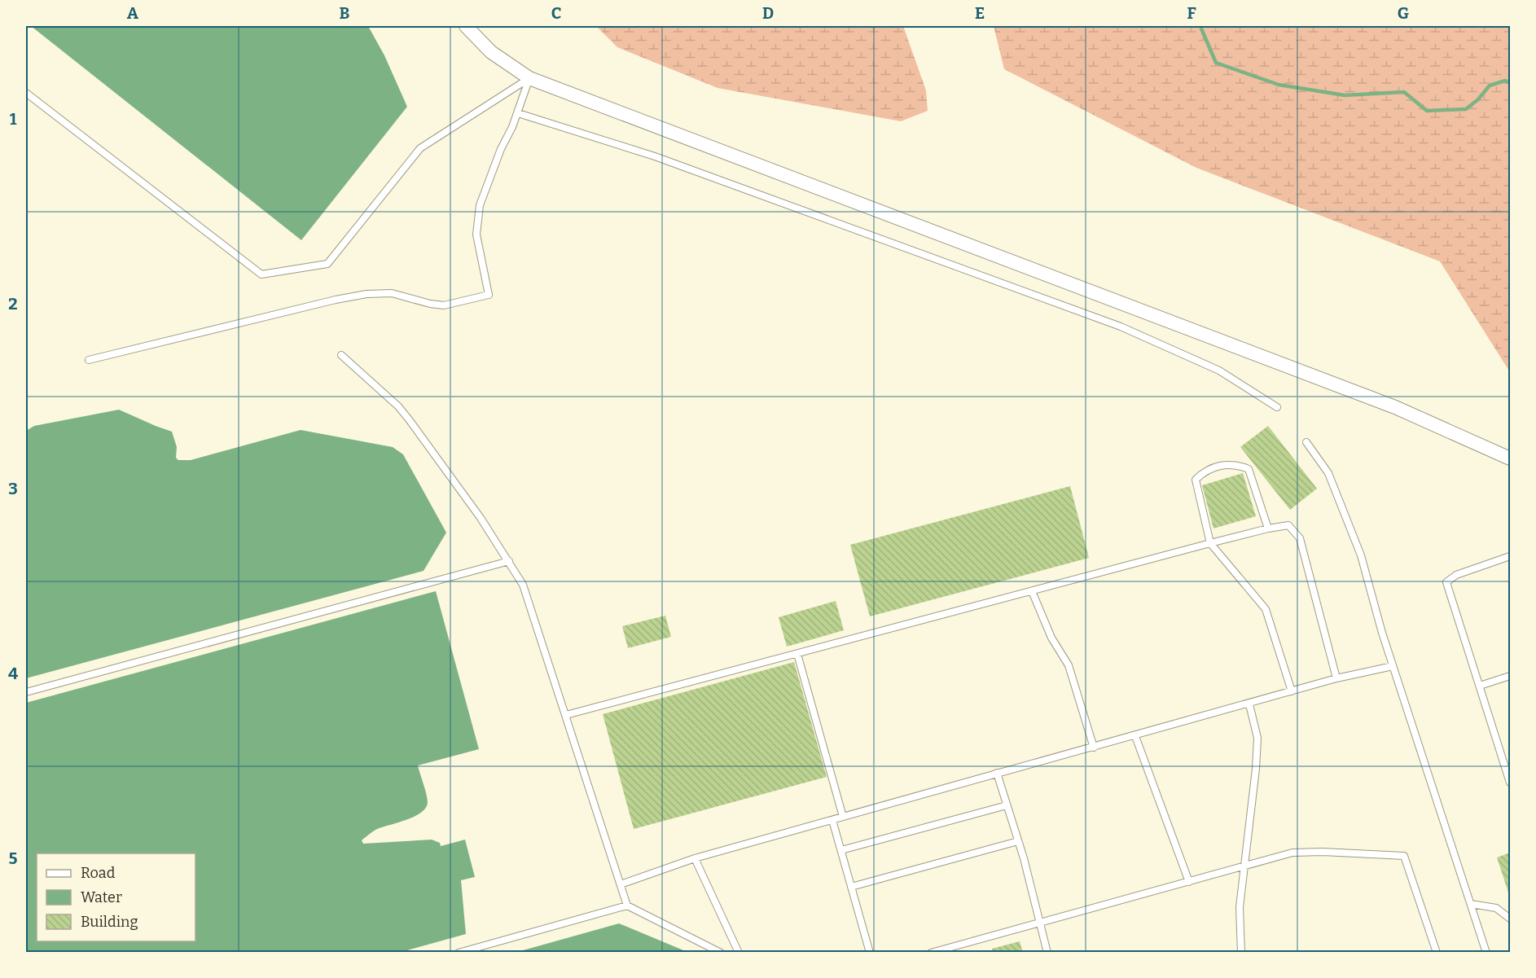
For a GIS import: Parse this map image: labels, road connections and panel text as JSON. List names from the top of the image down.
{
  "legend": ["Road", "Water", "Building"],
  "grid": {
    "columns": [
      "A",
      "B",
      "C",
      "D",
      "E",
      "F",
      "G"
    ],
    "rows": [
      "1",
      "2",
      "3",
      "4",
      "5"
    ]
  }
}
